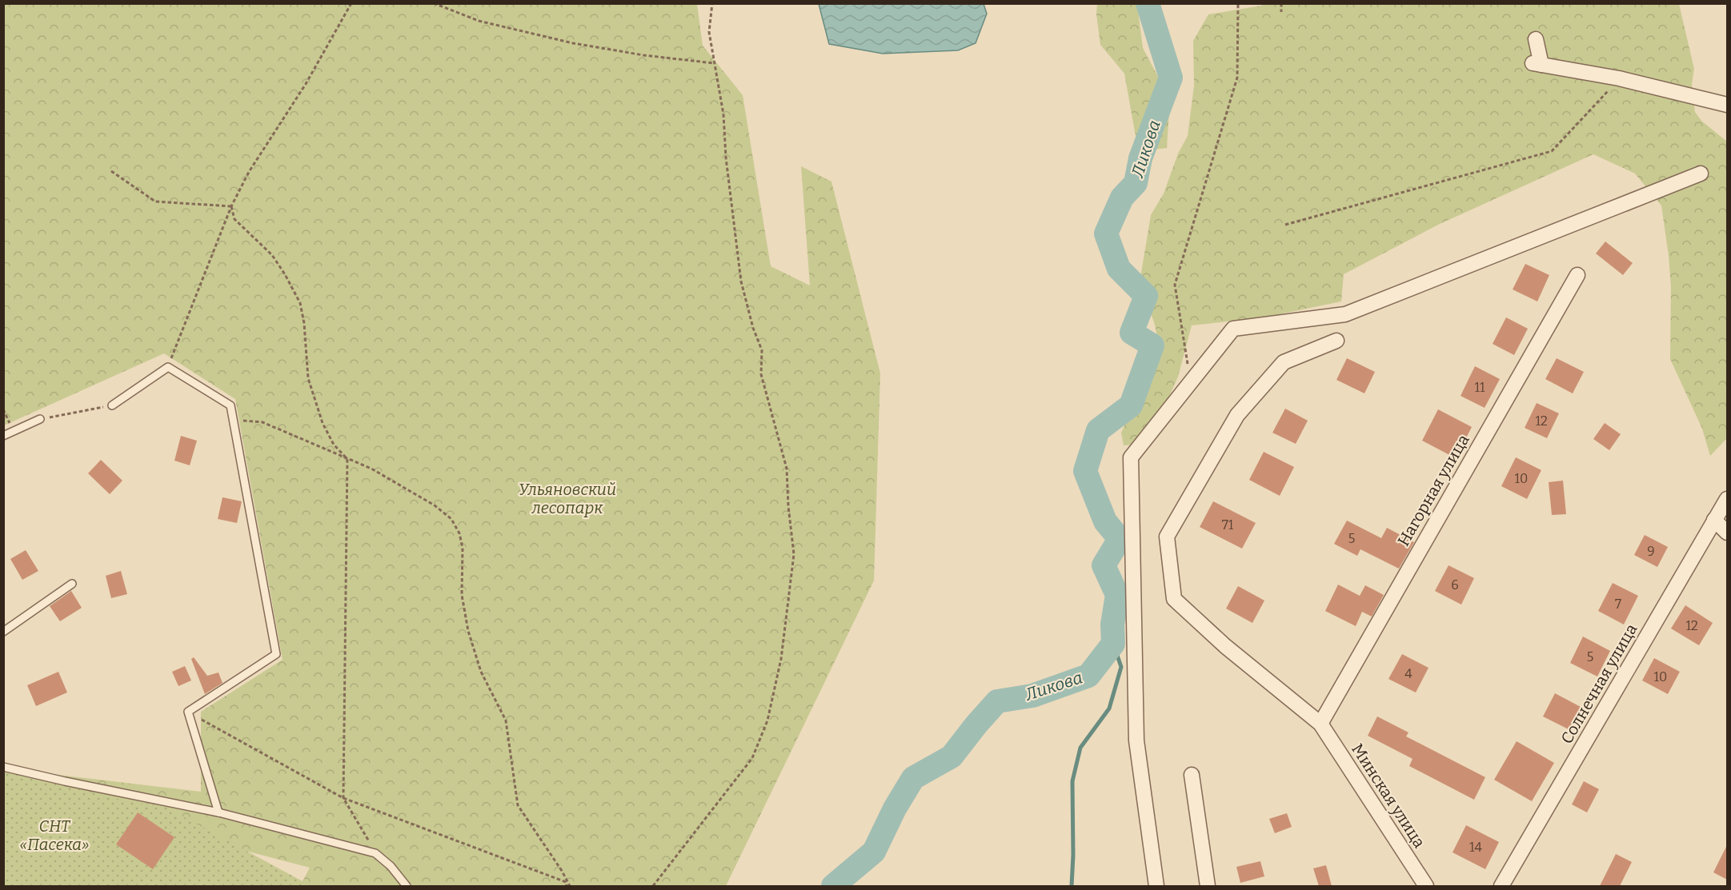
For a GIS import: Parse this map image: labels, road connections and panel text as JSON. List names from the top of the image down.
{
  "streets": {
    "street": ["Нагорная улица", "Солнечная улица", "Минская улица"]
  },
  "crossings": [
    ["Нагорная улица", "Минская улица"]
  ],
  "water": ["Ликова"],
  "parks": ["Ульяновский лесопарк", "СНТ «Пасека»"],
  "house_numbers": [
    "11",
    "12",
    "10",
    "71",
    "5",
    "9",
    "6",
    "7",
    "12",
    "5",
    "4",
    "10",
    "14"
  ]
}
